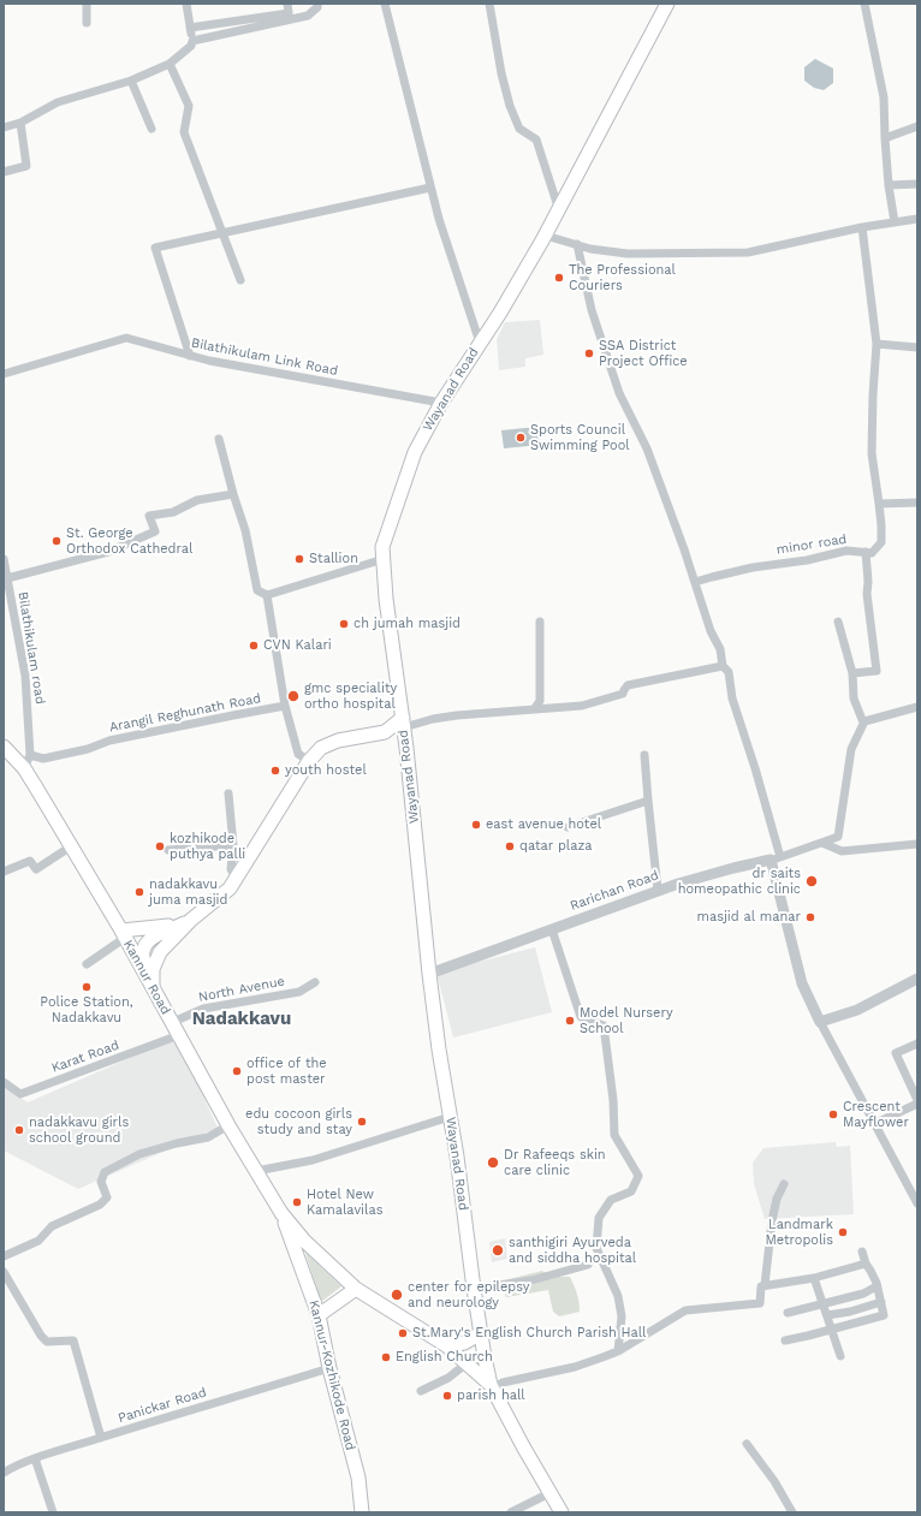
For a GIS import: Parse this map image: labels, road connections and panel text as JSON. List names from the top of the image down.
{
  "streets": {
    "main road": ["Wayanad Road", "Kannur Road", "Kannur-Kozhikode Road"],
    "street": [
      "Bilathikulam Link Road",
      "minor road",
      "Bilathikulam road",
      "Arangil Reghunath Road",
      "Rarichan Road",
      "North Avenue",
      "Karat Road",
      "Panickar Road"
    ]
  },
  "crossings": [
    ["Bilathikulam Link Road", "Wayanad Road"],
    ["Wayanad Road", "Rarichan Road"],
    ["Bilathikulam road", "Arangil Reghunath Road"],
    ["Kannur Road", "North Avenue"],
    ["Kannur Road", "Karat Road"],
    ["Kannur Road", "Kannur-Kozhikode Road"],
    ["Kannur-Kozhikode Road", "Panickar Road"]
  ],
  "districts": ["Nadakkavu"],
  "places": [
    "The Professional Couriers",
    "SSA District Project Office",
    "Sports Council Swimming Pool",
    "St. George Orthodox Cathedral",
    "Stallion",
    "ch jumah masjid",
    "CVN Kalari",
    "gmc speciality ortho hospital",
    "youth hostel",
    "east avenue hotel",
    "kozhikode puthya palli",
    "qatar plaza",
    "dr saits homeopathic clinic",
    "nadakkavu juma masjid",
    "masjid al manar",
    "Police Station, Nadakkavu",
    "Model Nursery School",
    "office of the post master",
    "Crescent Mayflower",
    "edu cocoon girls study and stay",
    "nadakkavu girls school ground",
    "Dr Rafeeqs skin care clinic",
    "Hotel New Kamalavilas",
    "Landmark Metropolis",
    "santhigiri Ayurveda and siddha hospital",
    "center for epilepsy and neurology",
    "St.Mary's English Church Parish Hall",
    "English Church",
    "parish hall"
  ]
}
